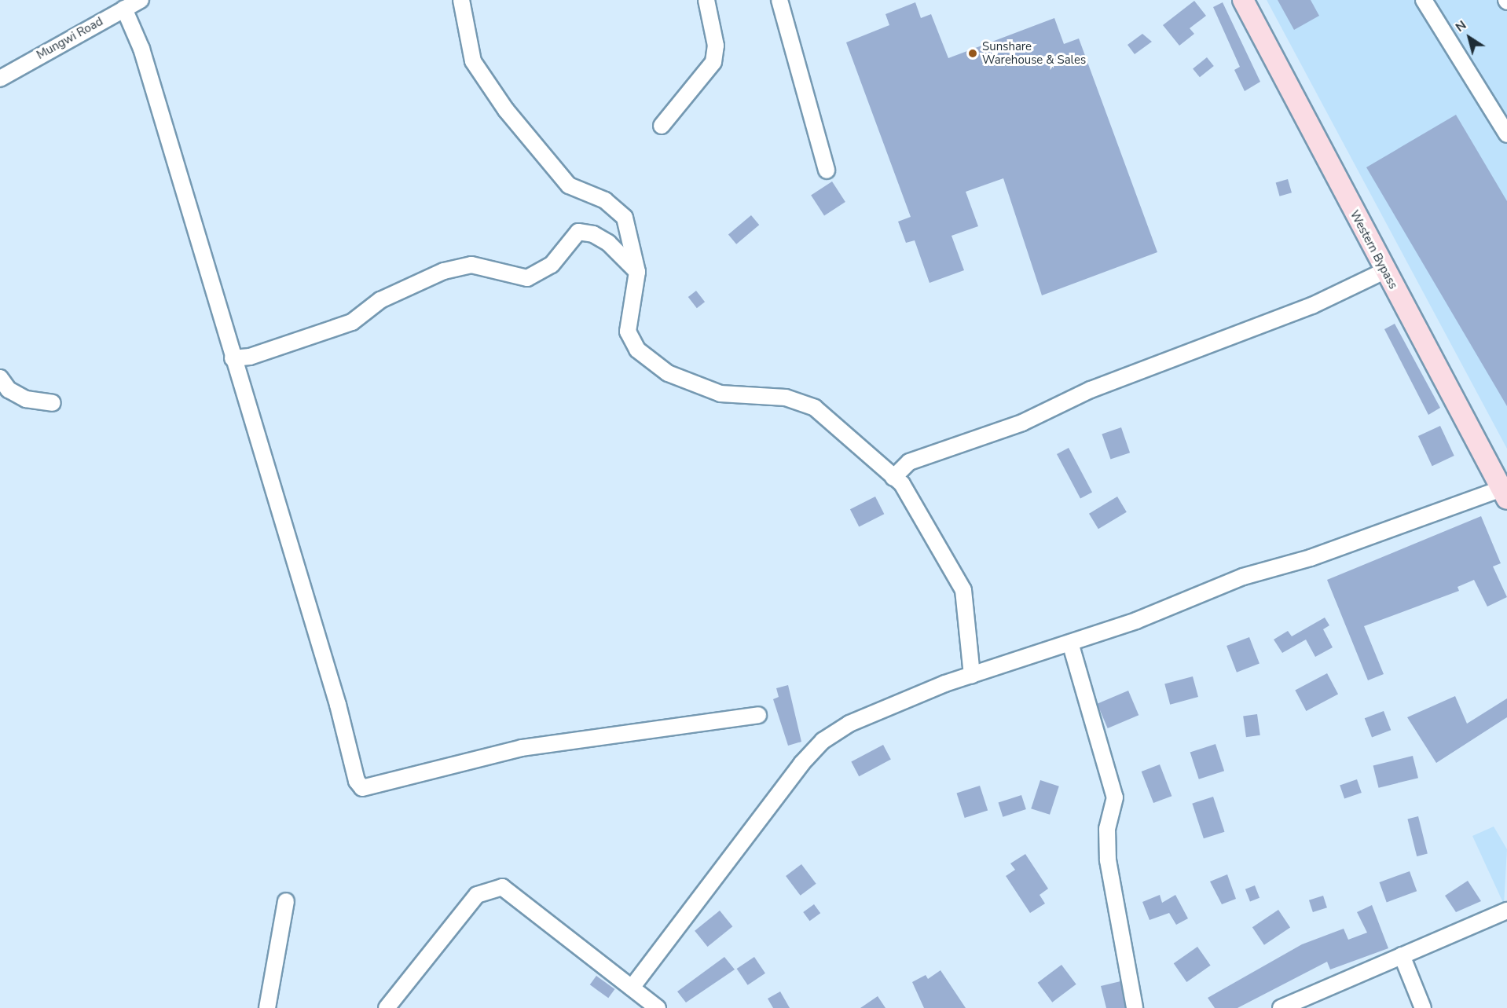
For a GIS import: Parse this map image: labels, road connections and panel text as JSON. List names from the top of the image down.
{
  "streets": {
    "main road": ["Western Bypass"],
    "street": ["Mungwi Road"]
  },
  "places": ["Sunshare Warehouse & Sales"],
  "north": "top left"
}
